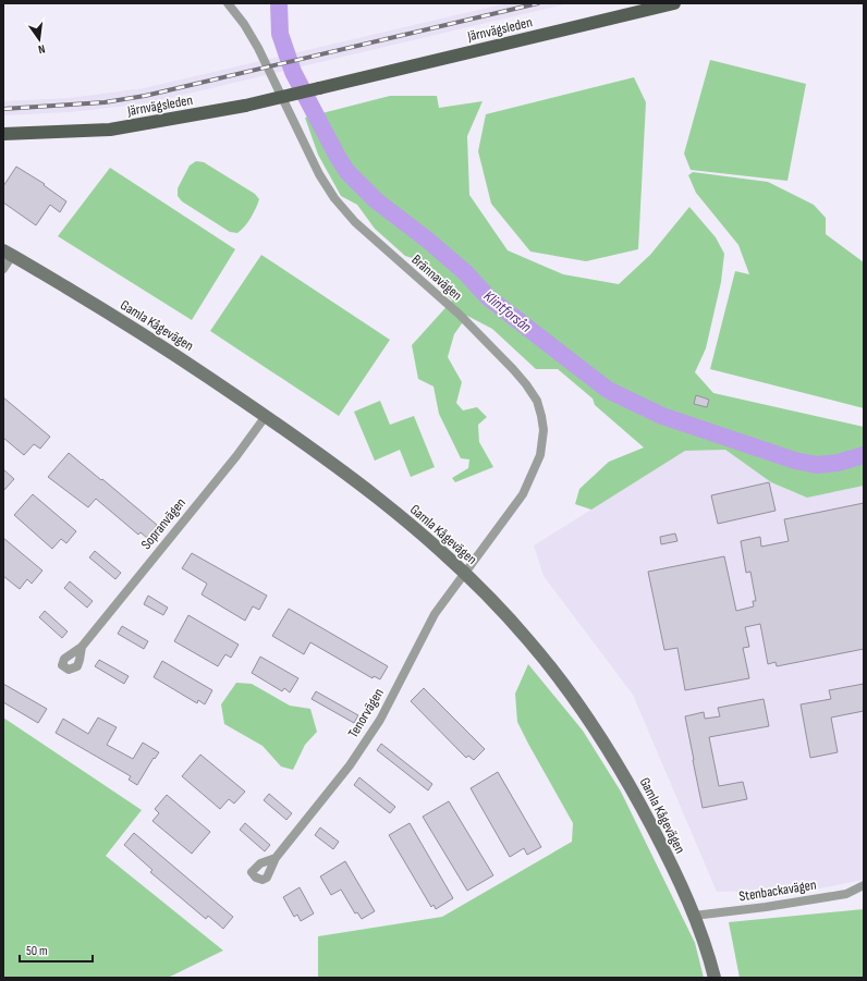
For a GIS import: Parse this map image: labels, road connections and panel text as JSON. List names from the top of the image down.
{
  "streets": {
    "main road": ["Järnvägsleden"],
    "street": [
      "Brännavägen",
      "Gamla Kågevägen",
      "Sopranvägen",
      "Tenorvägen",
      "Stenbackavägen"
    ]
  },
  "crossings": [
    ["Brännavägen", "Gamla Kågevägen"],
    ["Brännavägen", "Tenorvägen"],
    ["Gamla Kågevägen", "Sopranvägen"],
    ["Gamla Kågevägen", "Tenorvägen"],
    ["Gamla Kågevägen", "Stenbackavägen"]
  ],
  "water": ["Klintforsån"],
  "scale_bar": "50 m",
  "north": "bottom"
}
